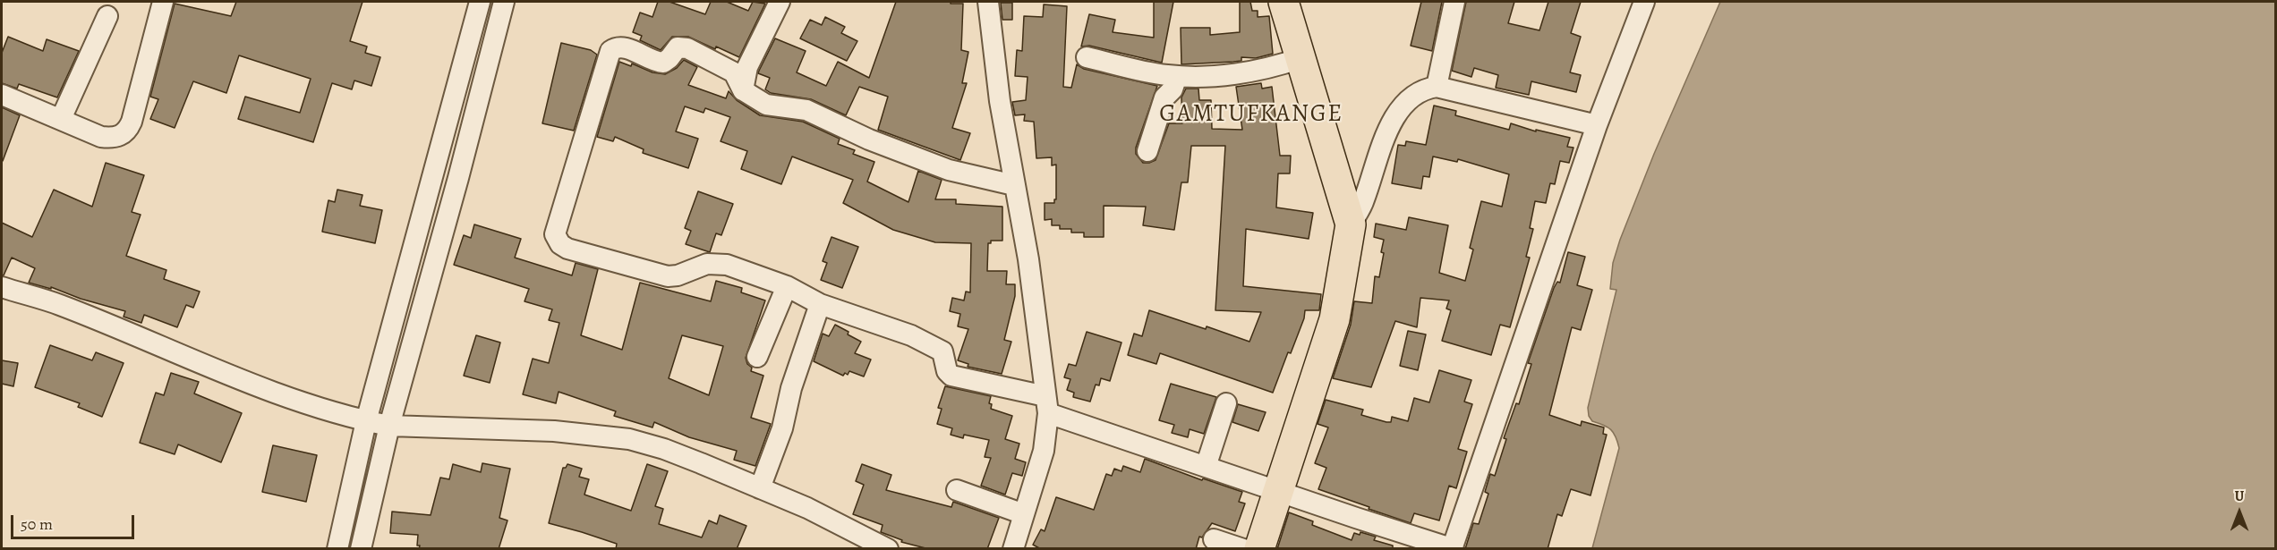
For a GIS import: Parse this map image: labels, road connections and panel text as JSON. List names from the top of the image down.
{
  "districts": ["GAMTUFKANGE"],
  "scale_bar": "50 m",
  "north": "top"
}
